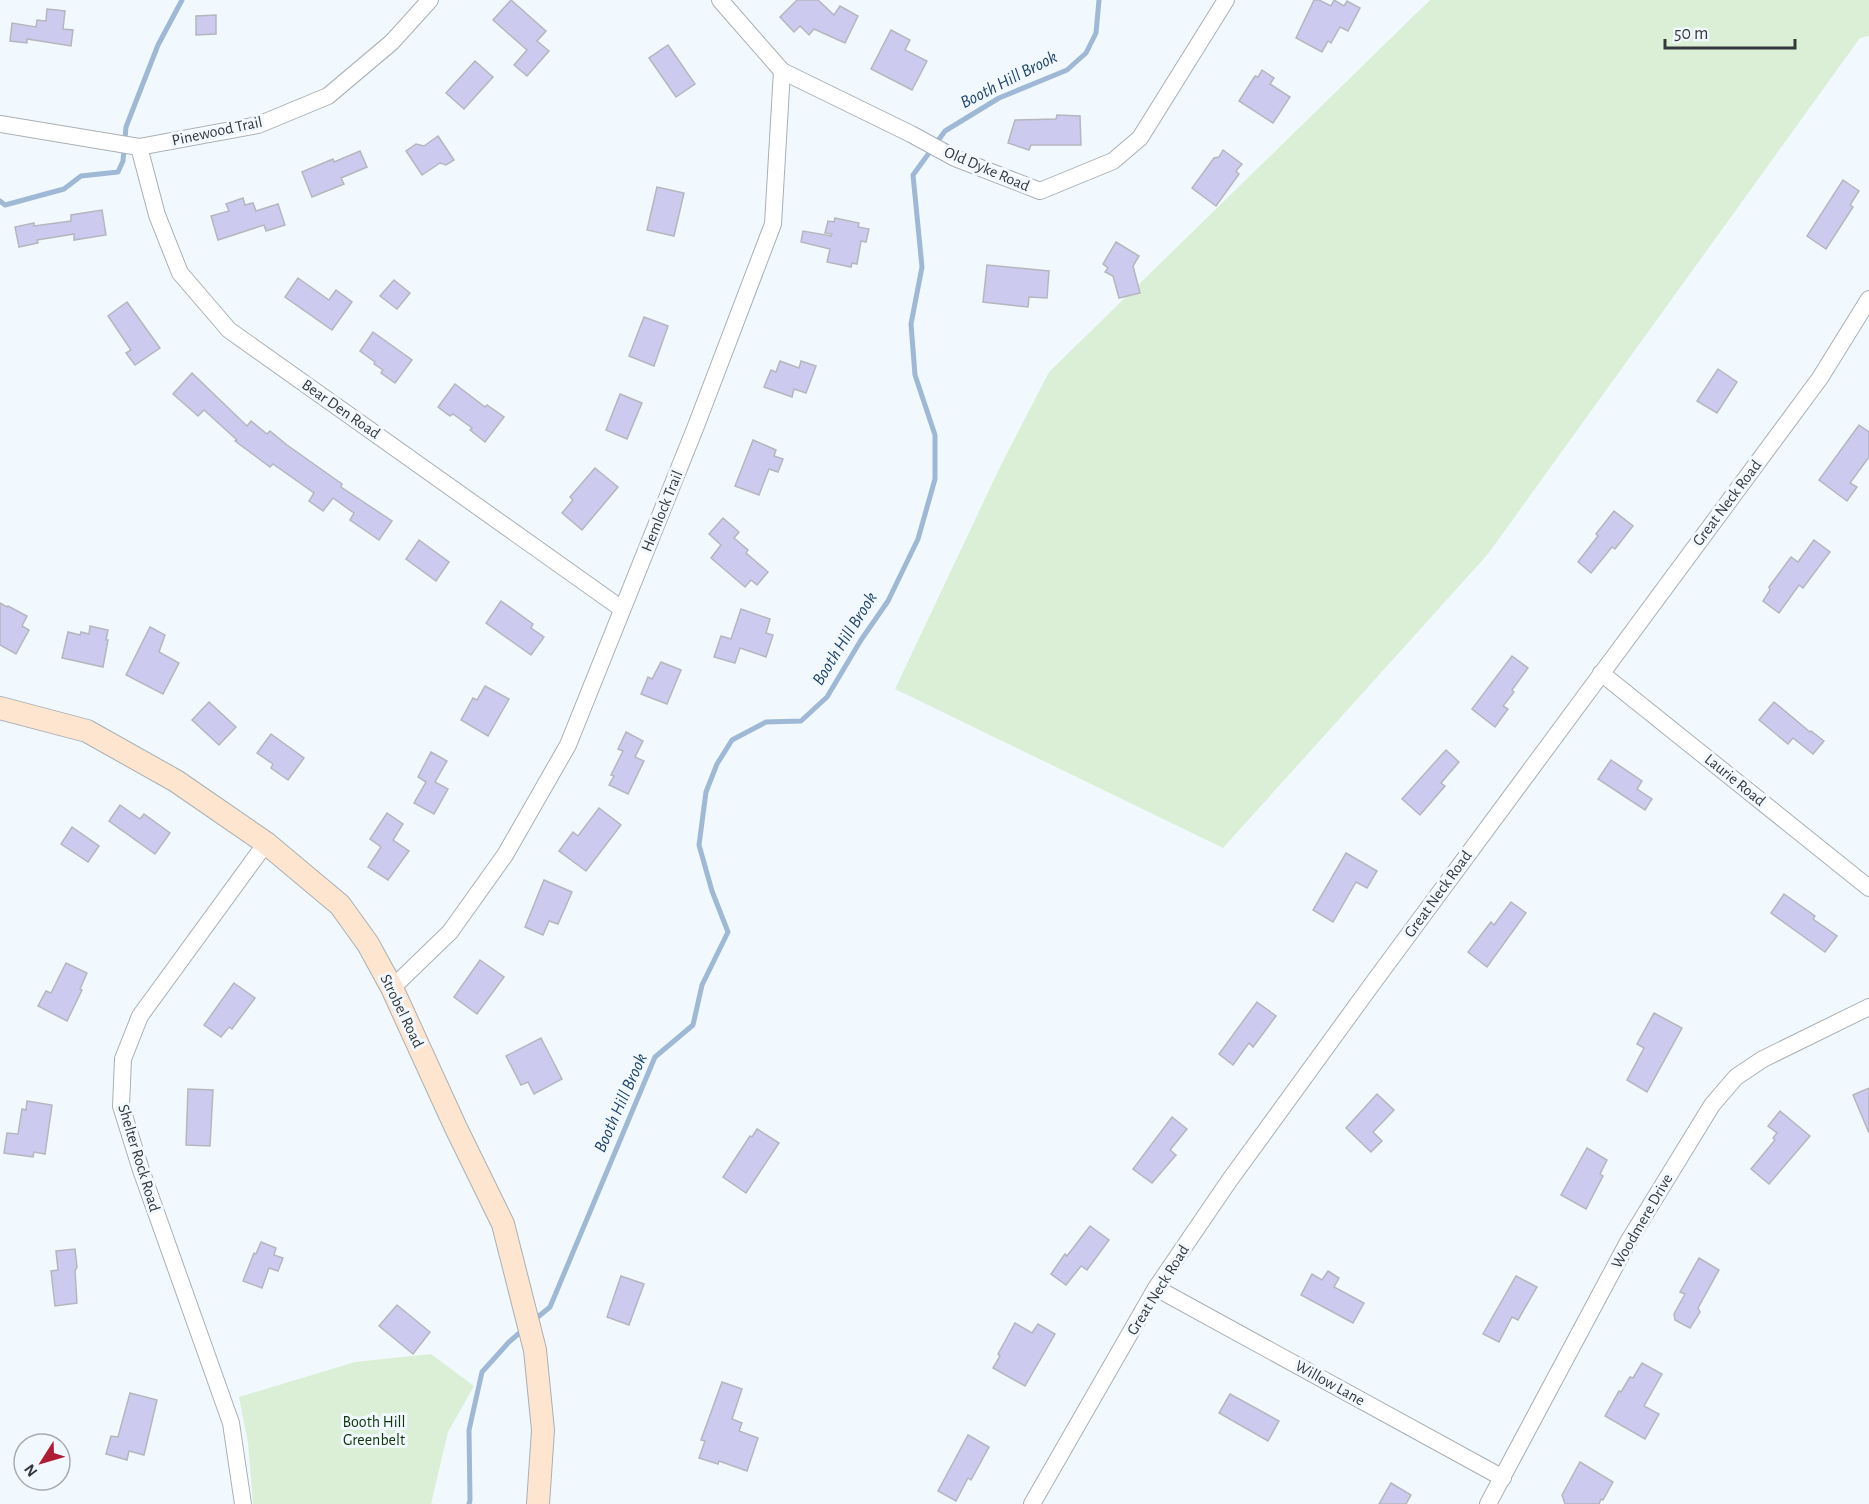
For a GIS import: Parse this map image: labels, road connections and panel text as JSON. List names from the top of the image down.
{
  "streets": {
    "street": [
      "Pinewood Trail",
      "Old Dyke Road",
      "Bear Den Road",
      "Great Neck Road",
      "Hemlock Trail",
      "Laurie Road",
      "Strobel Road",
      "Shelter Rock Road",
      "Woodmere Drive",
      "Willow Lane"
    ]
  },
  "crossings": [
    ["Pinewood Trail", "Bear Den Road"],
    ["Old Dyke Road", "Hemlock Trail"],
    ["Bear Den Road", "Hemlock Trail"],
    ["Great Neck Road", "Laurie Road"],
    ["Great Neck Road", "Willow Lane"],
    ["Hemlock Trail", "Strobel Road"],
    ["Strobel Road", "Shelter Rock Road"],
    ["Woodmere Drive", "Willow Lane"]
  ],
  "water": ["Booth Hill Brook"],
  "parks": ["Booth Hill Greenbelt"],
  "scale_bar": "50 m",
  "north": "bottom left"
}
